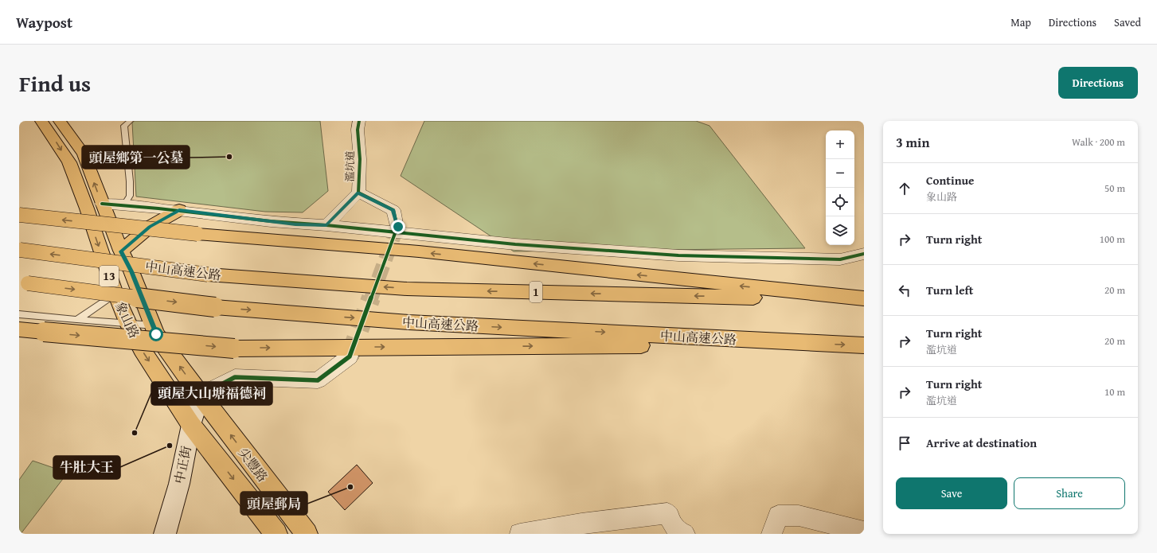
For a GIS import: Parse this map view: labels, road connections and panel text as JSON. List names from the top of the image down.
{
  "streets": {
    "main road": [
      "中山高速公路",
      "13",
      "1",
      "象山路",
      "中正街",
      "尖豐路"
    ],
    "street": ["濫坑道"]
  },
  "crossings": [
    ["象山路", "中正街"],
    ["象山路", "尖豐路"],
    ["中正街", "尖豐路"]
  ],
  "places": [
    "頭屋鄉第一公墓",
    "頭屋大山塘福德祠",
    "牛肚大王",
    "頭屋郵局"
  ],
  "page": {
    "header": "Waypost",
    "nav": ["Map", "Directions", "Saved"],
    "title": "Find us",
    "buttons": [
      "Directions",
      ["Save", "Share"]
    ],
    "heading": ["3 min", "Walk · 200 m"],
    "map_buttons": ["+", "−"],
    "list": [
      ["Continue", "象山路", "50 m"],
      ["Turn right", "100 m"],
      ["Turn left", "20 m"],
      ["Turn right", "濫坑道", "20 m"],
      ["Turn right", "濫坑道", "10 m"],
      "Arrive at destination"
    ]
  }
}
